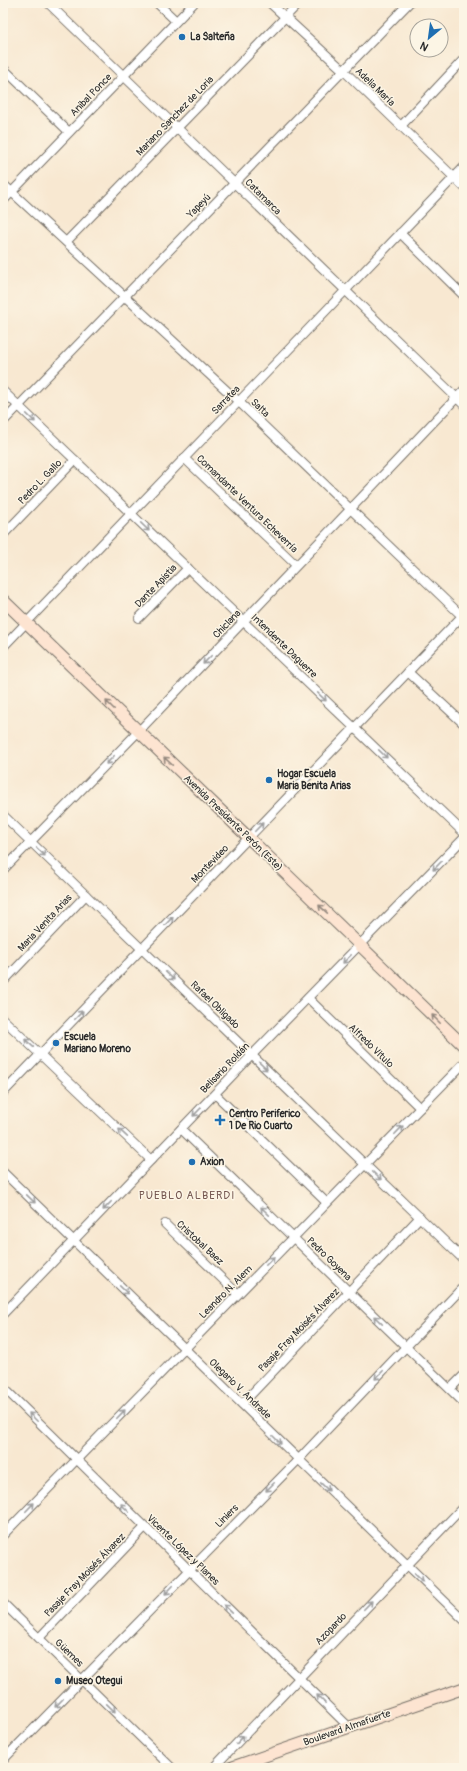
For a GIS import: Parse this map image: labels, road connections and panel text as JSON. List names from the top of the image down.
{
  "streets": {
    "main road": ["Avenida Presidente Perón (Este)", "Boulevard Almafuerte"],
    "street": [
      "Adelia María",
      "Anibal Ponce",
      "Mariano Sanchez de Loria",
      "Catamarca",
      "Yapeyú",
      "Sarratea",
      "Salta",
      "Pedro L. Gallo",
      "Comandante Ventura Echeverría",
      "Dante Apistia",
      "Chiclana",
      "Intendente Daguerre",
      "Montevideo",
      "Maria Venita Arias",
      "Rafael Obligado",
      "Alfredo Vitulo",
      "Belisario Roldán",
      "Cristobal Baez",
      "Pedro Goyena",
      "Leandro N. Alem",
      "Pasaje Fray Moisés Álvarez",
      "Olegario V. Andrade",
      "Liniers",
      "Vicente López y Planes",
      "Azopardo",
      "Güemes"
    ]
  },
  "crossings": [
    ["Adelia María", "Mariano Sanchez de Loria"],
    ["Adelia María", "Yapeyú"],
    ["Adelia María", "Sarratea"],
    ["Anibal Ponce", "Catamarca"],
    ["Anibal Ponce", "Salta"],
    ["Mariano Sanchez de Loria", "Catamarca"],
    ["Mariano Sanchez de Loria", "Salta"],
    ["Catamarca", "Yapeyú"],
    ["Catamarca", "Sarratea"],
    ["Catamarca", "Chiclana"],
    ["Yapeyú", "Salta"],
    ["Yapeyú", "Intendente Daguerre"],
    ["Sarratea", "Salta"],
    ["Sarratea", "Comandante Ventura Echeverría"],
    ["Sarratea", "Intendente Daguerre"],
    ["Sarratea", "Avenida Presidente Perón (Este)"],
    ["Salta", "Chiclana"],
    ["Salta", "Montevideo"],
    ["Pedro L. Gallo", "Intendente Daguerre"],
    ["Comandante Ventura Echeverría", "Chiclana"],
    ["Dante Apistia", "Intendente Daguerre"],
    ["Chiclana", "Intendente Daguerre"],
    ["Chiclana", "Avenida Presidente Perón (Este)"],
    ["Chiclana", "Rafael Obligado"],
    ["Intendente Daguerre", "Montevideo"],
    ["Avenida Presidente Perón (Este)", "Montevideo"],
    ["Avenida Presidente Perón (Este)", "Belisario Roldán"],
    ["Montevideo", "Rafael Obligado"],
    ["Maria Venita Arias", "Rafael Obligado"],
    ["Rafael Obligado", "Belisario Roldán"],
    ["Rafael Obligado", "Leandro N. Alem"],
    ["Rafael Obligado", "Pasaje Fray Moisés Álvarez"],
    ["Alfredo Vitulo", "Belisario Roldán"],
    ["Alfredo Vitulo", "Leandro N. Alem"],
    ["Belisario Roldán", "Pedro Goyena"],
    ["Belisario Roldán", "Olegario V. Andrade"],
    ["Cristobal Baez", "Leandro N. Alem"],
    ["Pedro Goyena", "Leandro N. Alem"],
    ["Pedro Goyena", "Pasaje Fray Moisés Álvarez"],
    ["Pedro Goyena", "Liniers"],
    ["Leandro N. Alem", "Olegario V. Andrade"],
    ["Leandro N. Alem", "Vicente López y Planes"],
    ["Pasaje Fray Moisés Álvarez", "Olegario V. Andrade"],
    ["Pasaje Fray Moisés Álvarez", "Vicente López y Planes"],
    ["Pasaje Fray Moisés Álvarez", "Güemes"],
    ["Olegario V. Andrade", "Liniers"],
    ["Olegario V. Andrade", "Azopardo"],
    ["Liniers", "Vicente López y Planes"],
    ["Liniers", "Güemes"],
    ["Vicente López y Planes", "Azopardo"],
    ["Vicente López y Planes", "Boulevard Almafuerte"]
  ],
  "one_way": [
    "Chiclana",
    "Intendente Daguerre",
    "Avenida Presidente Perón (Este)",
    "Montevideo",
    "Belisario Roldán",
    "Leandro N. Alem",
    "Olegario V. Andrade",
    "Liniers",
    "Vicente López y Planes",
    "Azopardo",
    "Güemes"
  ],
  "districts": ["PUEBLO ALBERDI"],
  "places": {
    "other": [
      "La Salteña",
      "Hogar Escuela Maria Benita Arias",
      "Escuela Mariano Moreno",
      "Axion",
      "Museo Otegui"
    ],
    "health": ["Centro Periferico 1 De Rio Cuarto"]
  },
  "north": "bottom left"
}
